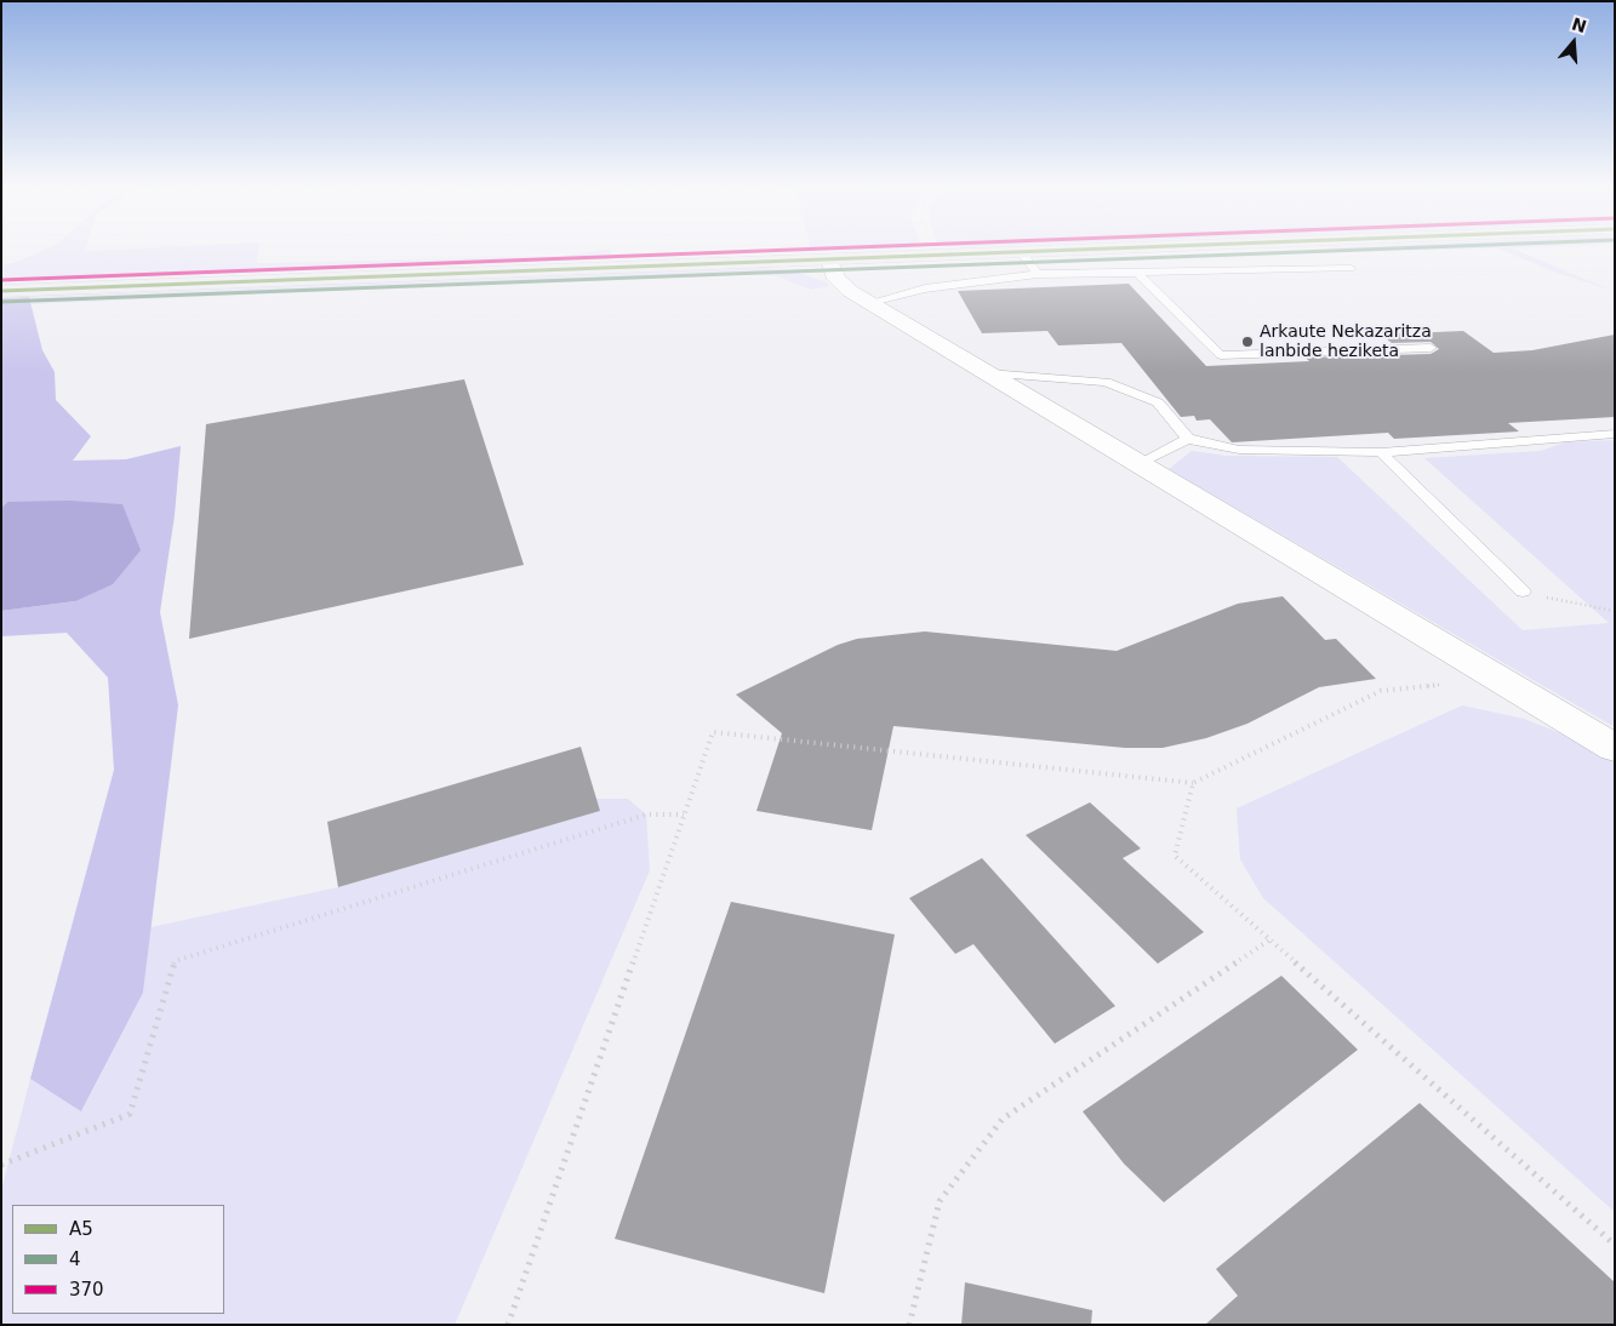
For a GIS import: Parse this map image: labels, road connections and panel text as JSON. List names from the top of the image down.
{
  "places": ["Arkaute Nekazaritza lanbide heziketa"],
  "lines": ["transit line A5", "transit line 4", "transit line 370"],
  "legend": ["A5", "4", "370"],
  "north": "top"
}
